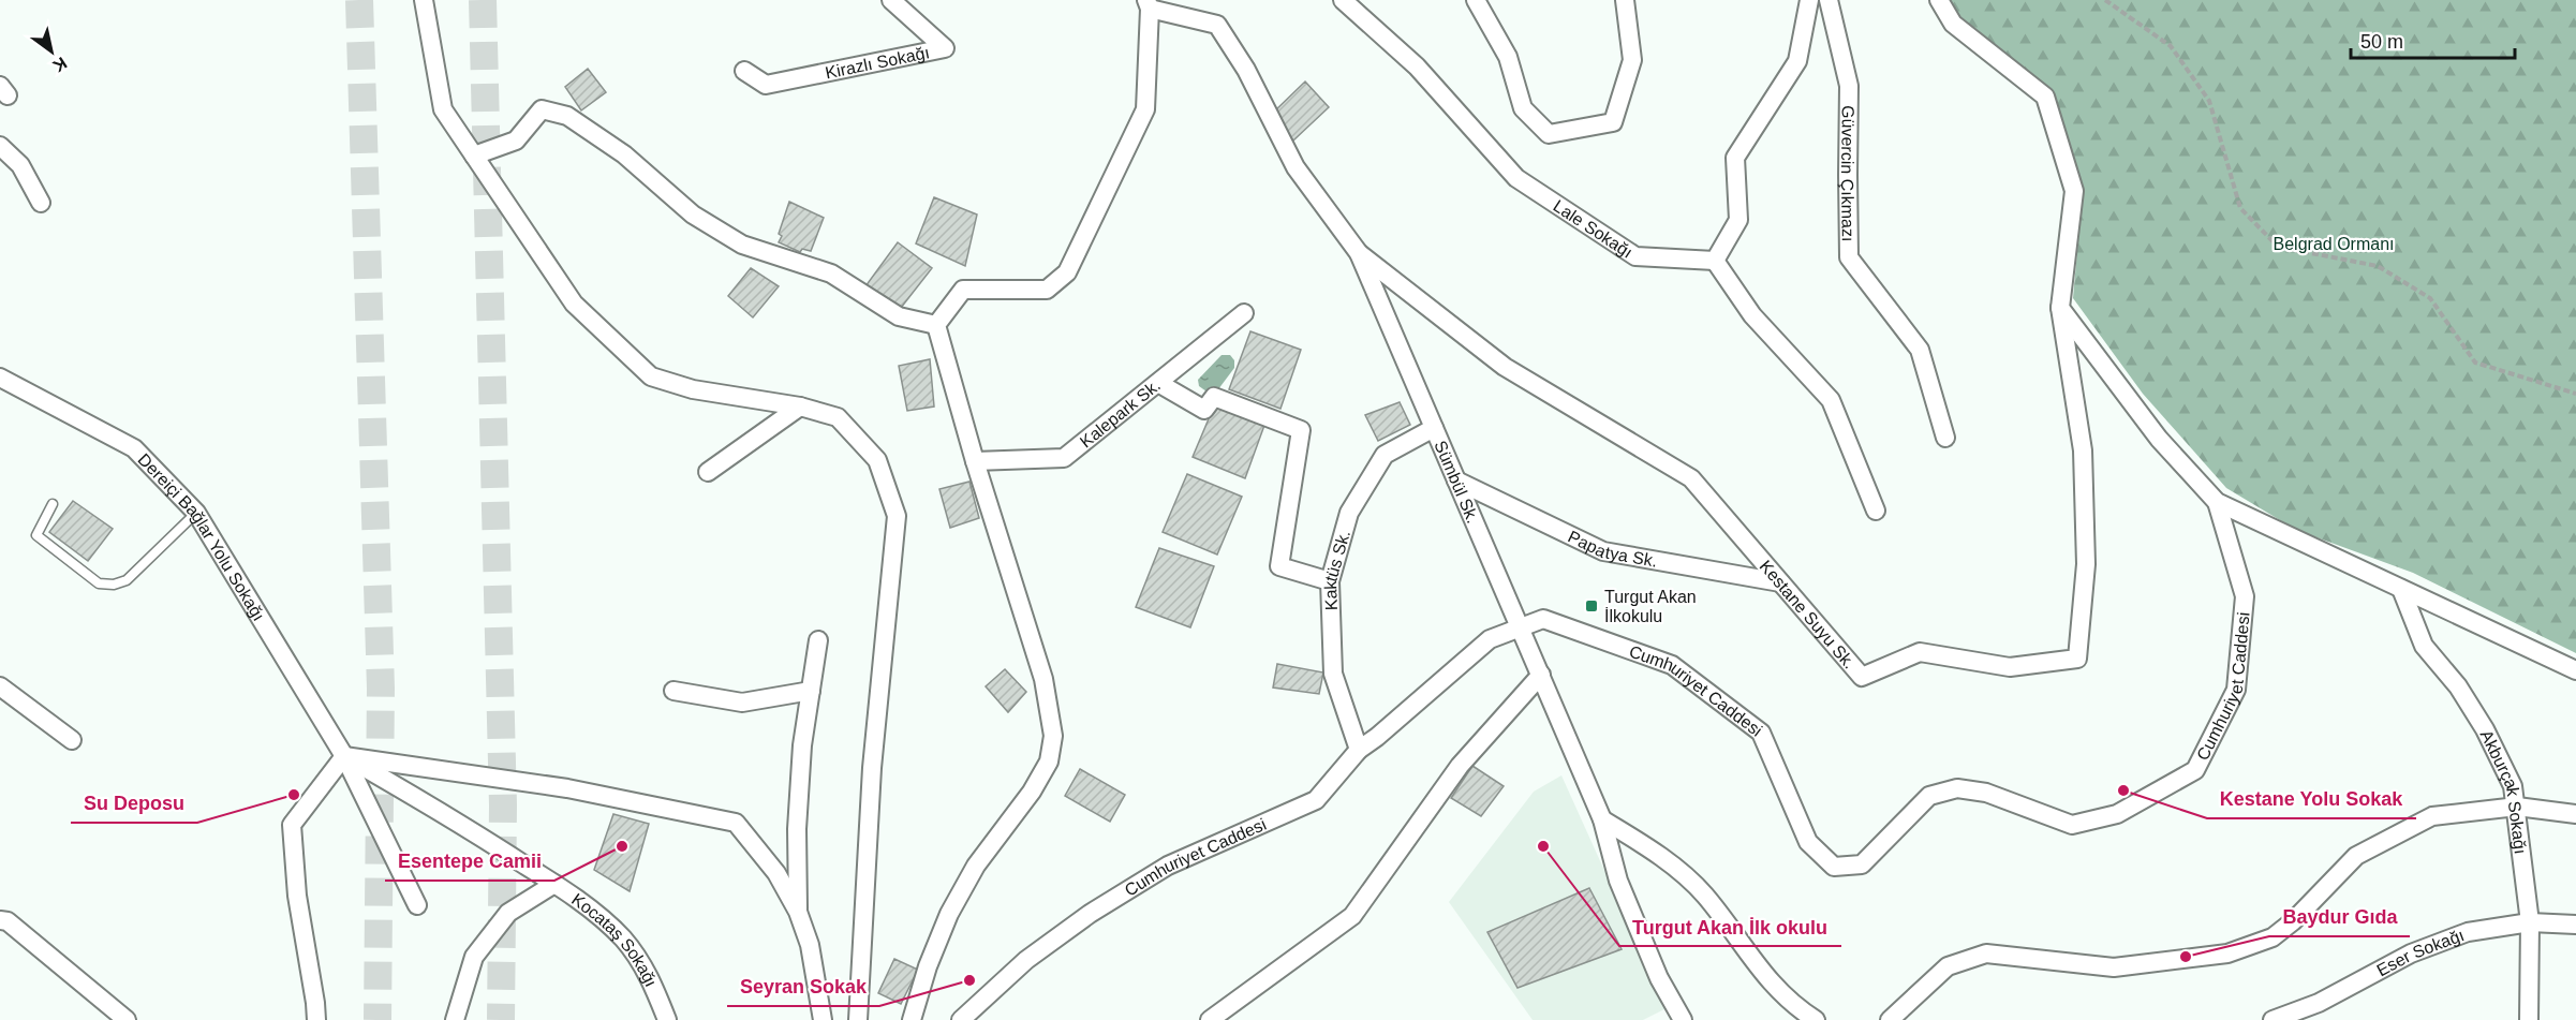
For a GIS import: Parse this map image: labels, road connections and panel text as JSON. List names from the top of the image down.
{
  "streets": {
    "street": [
      "Kirazlı Sokağı",
      "Güvercin Çıkmazı",
      "Lale Sokağı",
      "Kalepark Sk.",
      "Sümbül Sk.",
      "Dereiçi Bağlar Yolu Sokağı",
      "Papatya Sk.",
      "Kaktüs Sk.",
      "Kestane Suyu Sk.",
      "Cumhuriyet Caddesi",
      "Akburçak Sokağı",
      "Kocataş Sokağı",
      "Eser Sokağı"
    ]
  },
  "crossings": [
    ["Sümbül Sk.", "Papatya Sk."],
    ["Sümbül Sk.", "Kaktüs Sk."],
    ["Sümbül Sk.", "Kestane Suyu Sk."],
    ["Sümbül Sk.", "Cumhuriyet Caddesi"],
    ["Dereiçi Bağlar Yolu Sokağı", "Kocataş Sokağı"],
    ["Papatya Sk.", "Kestane Suyu Sk."],
    ["Kaktüs Sk.", "Cumhuriyet Caddesi"],
    ["Akburçak Sokağı", "Eser Sokağı"]
  ],
  "parks": ["Belgrad Ormanı"],
  "places": {
    "transit": ["Turgut Akan İlkokulu"],
    "other": [
      "Kestane Yolu Sokak",
      "Su Deposu",
      "Esentepe Camii",
      "Turgut Akan İlk okulu",
      "Baydur Gıda",
      "Seyran Sokak"
    ]
  },
  "scale_bar": "50 m",
  "north": "bottom right"
}
